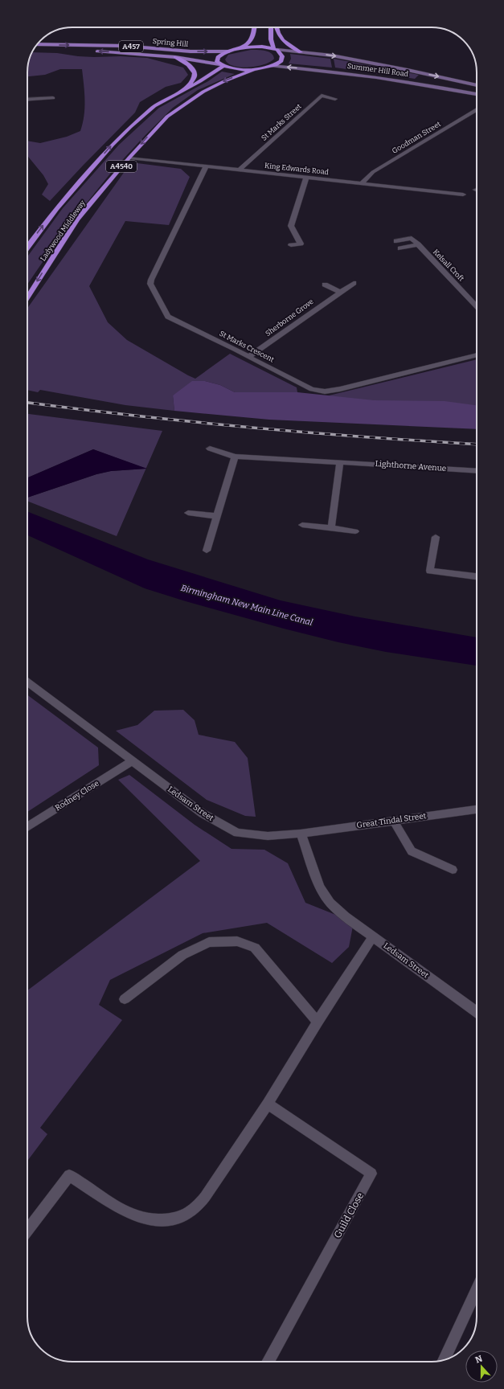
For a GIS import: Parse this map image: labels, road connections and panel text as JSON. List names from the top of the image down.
{
  "streets": {
    "highway": ["Spring Hill", "A4540", "Ladywood Middleway"],
    "main road": ["A457", "Summer Hill Road"],
    "street": [
      "St Marks Street",
      "Goodman Street",
      "King Edwards Road",
      "Kelsall Croft",
      "Sherborne Grove",
      "St Marks Crescent",
      "Lighthorne Avenue",
      "Rodney Close",
      "Ledsam Street",
      "Great Tindal Street",
      "Guild Close"
    ]
  },
  "crossings": [
    ["Spring Hill", "Summer Hill Road"],
    ["Spring Hill", "A4540"],
    ["Spring Hill", "Ladywood Middleway"],
    ["St Marks Street", "King Edwards Road"],
    ["Goodman Street", "King Edwards Road"],
    ["A4540", "Ladywood Middleway"],
    ["King Edwards Road", "Ladywood Middleway"],
    ["King Edwards Road", "St Marks Crescent"],
    ["Sherborne Grove", "St Marks Crescent"],
    ["Rodney Close", "Ledsam Street"],
    ["Ledsam Street", "Great Tindal Street"]
  ],
  "water": ["Birmingham New Main Line Canal"],
  "north": "top"
}
